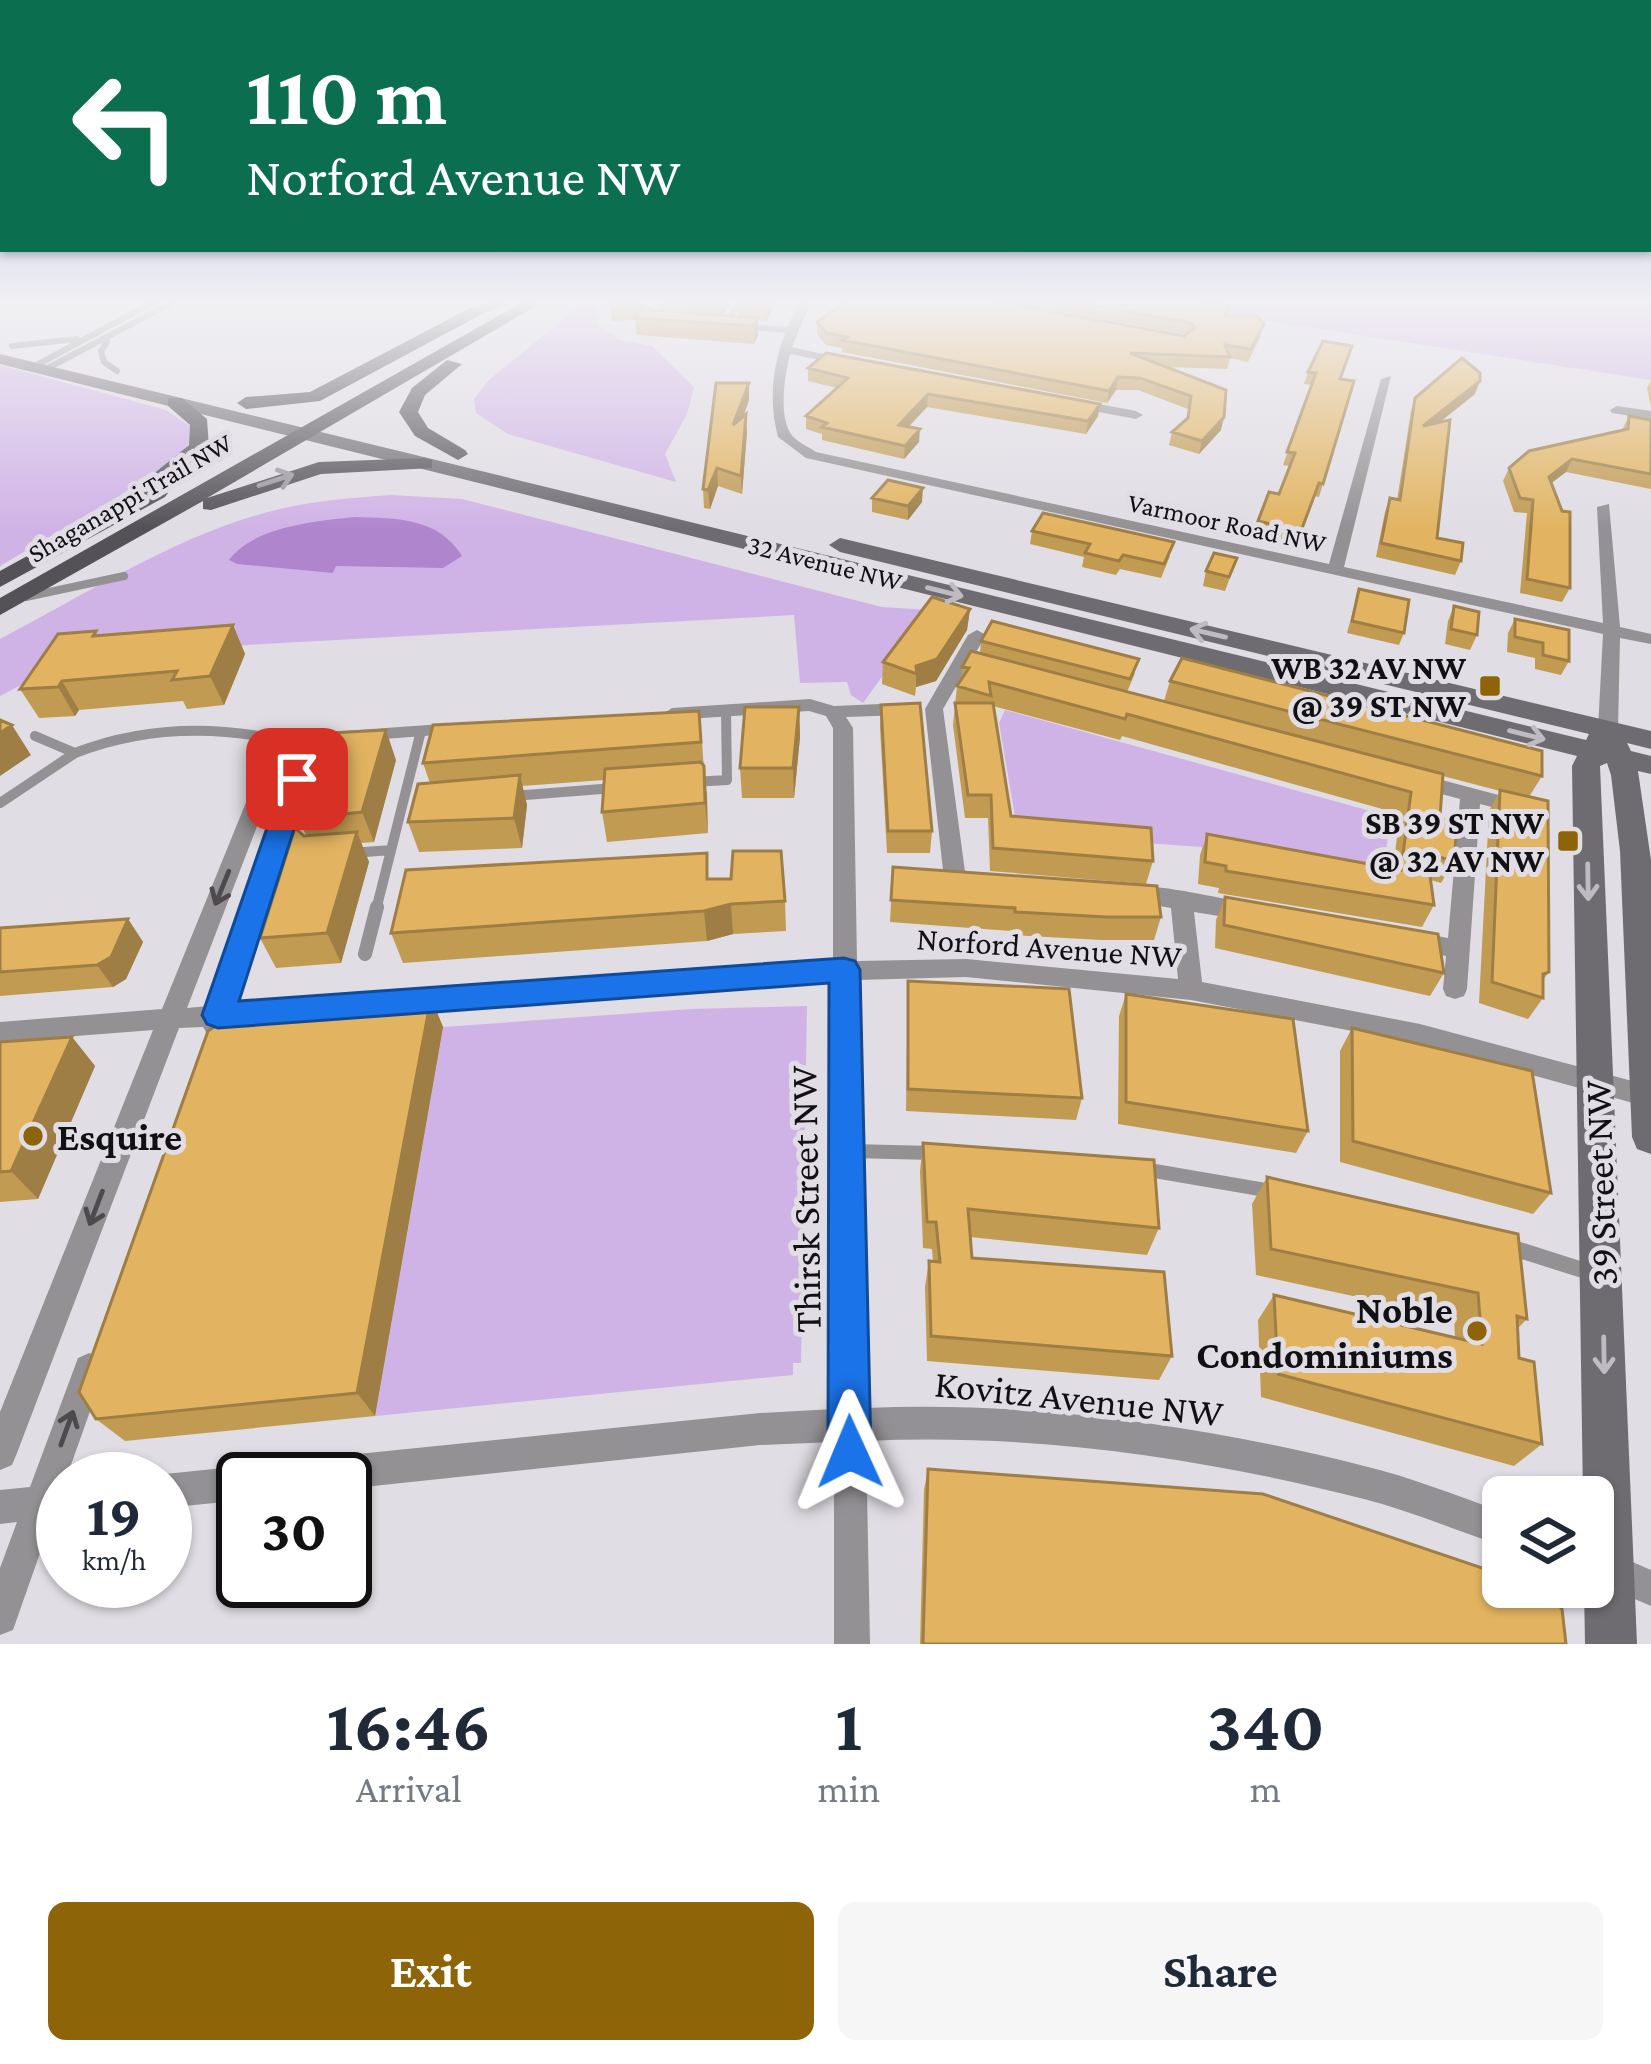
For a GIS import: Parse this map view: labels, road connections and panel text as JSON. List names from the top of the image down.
{
  "streets": {
    "main road": ["Shaganappi Trail NW", "32 Avenue NW", "39 Street NW"],
    "street": [
      "Varmoor Road NW",
      "Norford Avenue NW",
      "Thirsk Street NW",
      "Kovitz Avenue NW"
    ]
  },
  "crossings": [
    ["Shaganappi Trail NW", "32 Avenue NW"],
    ["Varmoor Road NW", "39 Street NW"],
    ["32 Avenue NW", "39 Street NW"],
    ["Norford Avenue NW", "39 Street NW"],
    ["Norford Avenue NW", "Thirsk Street NW"],
    ["Thirsk Street NW", "Kovitz Avenue NW"]
  ],
  "places": {
    "transit": ["WB 32 AV NW @ 39 ST NW", "SB 39 ST NW @ 32 AV NW"],
    "other": ["Esquire", "Noble Condominiums"]
  },
  "page": {
    "turn": ["110 m", "Norford Avenue NW"],
    "speed": "19 km/h",
    "limit": "30",
    "eta": [
      "16:46",
      "Arrival",
      "1",
      "min",
      "340",
      "m"
    ],
    "buttons": ["Exit", "Share"]
  }
}
